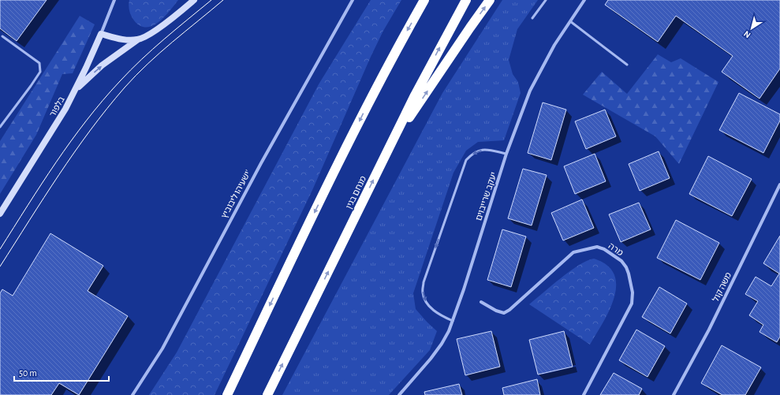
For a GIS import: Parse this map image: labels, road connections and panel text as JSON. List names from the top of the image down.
{
  "streets": {
    "highway": ["מנחם בגין"],
    "street": [
      "בלפור",
      "ישעיהו ליבוביץ'",
      "יעקב שרייבוים",
      "מרה",
      "משה קול"
    ]
  },
  "scale_bar": "50 m",
  "north": "bottom left"
}
